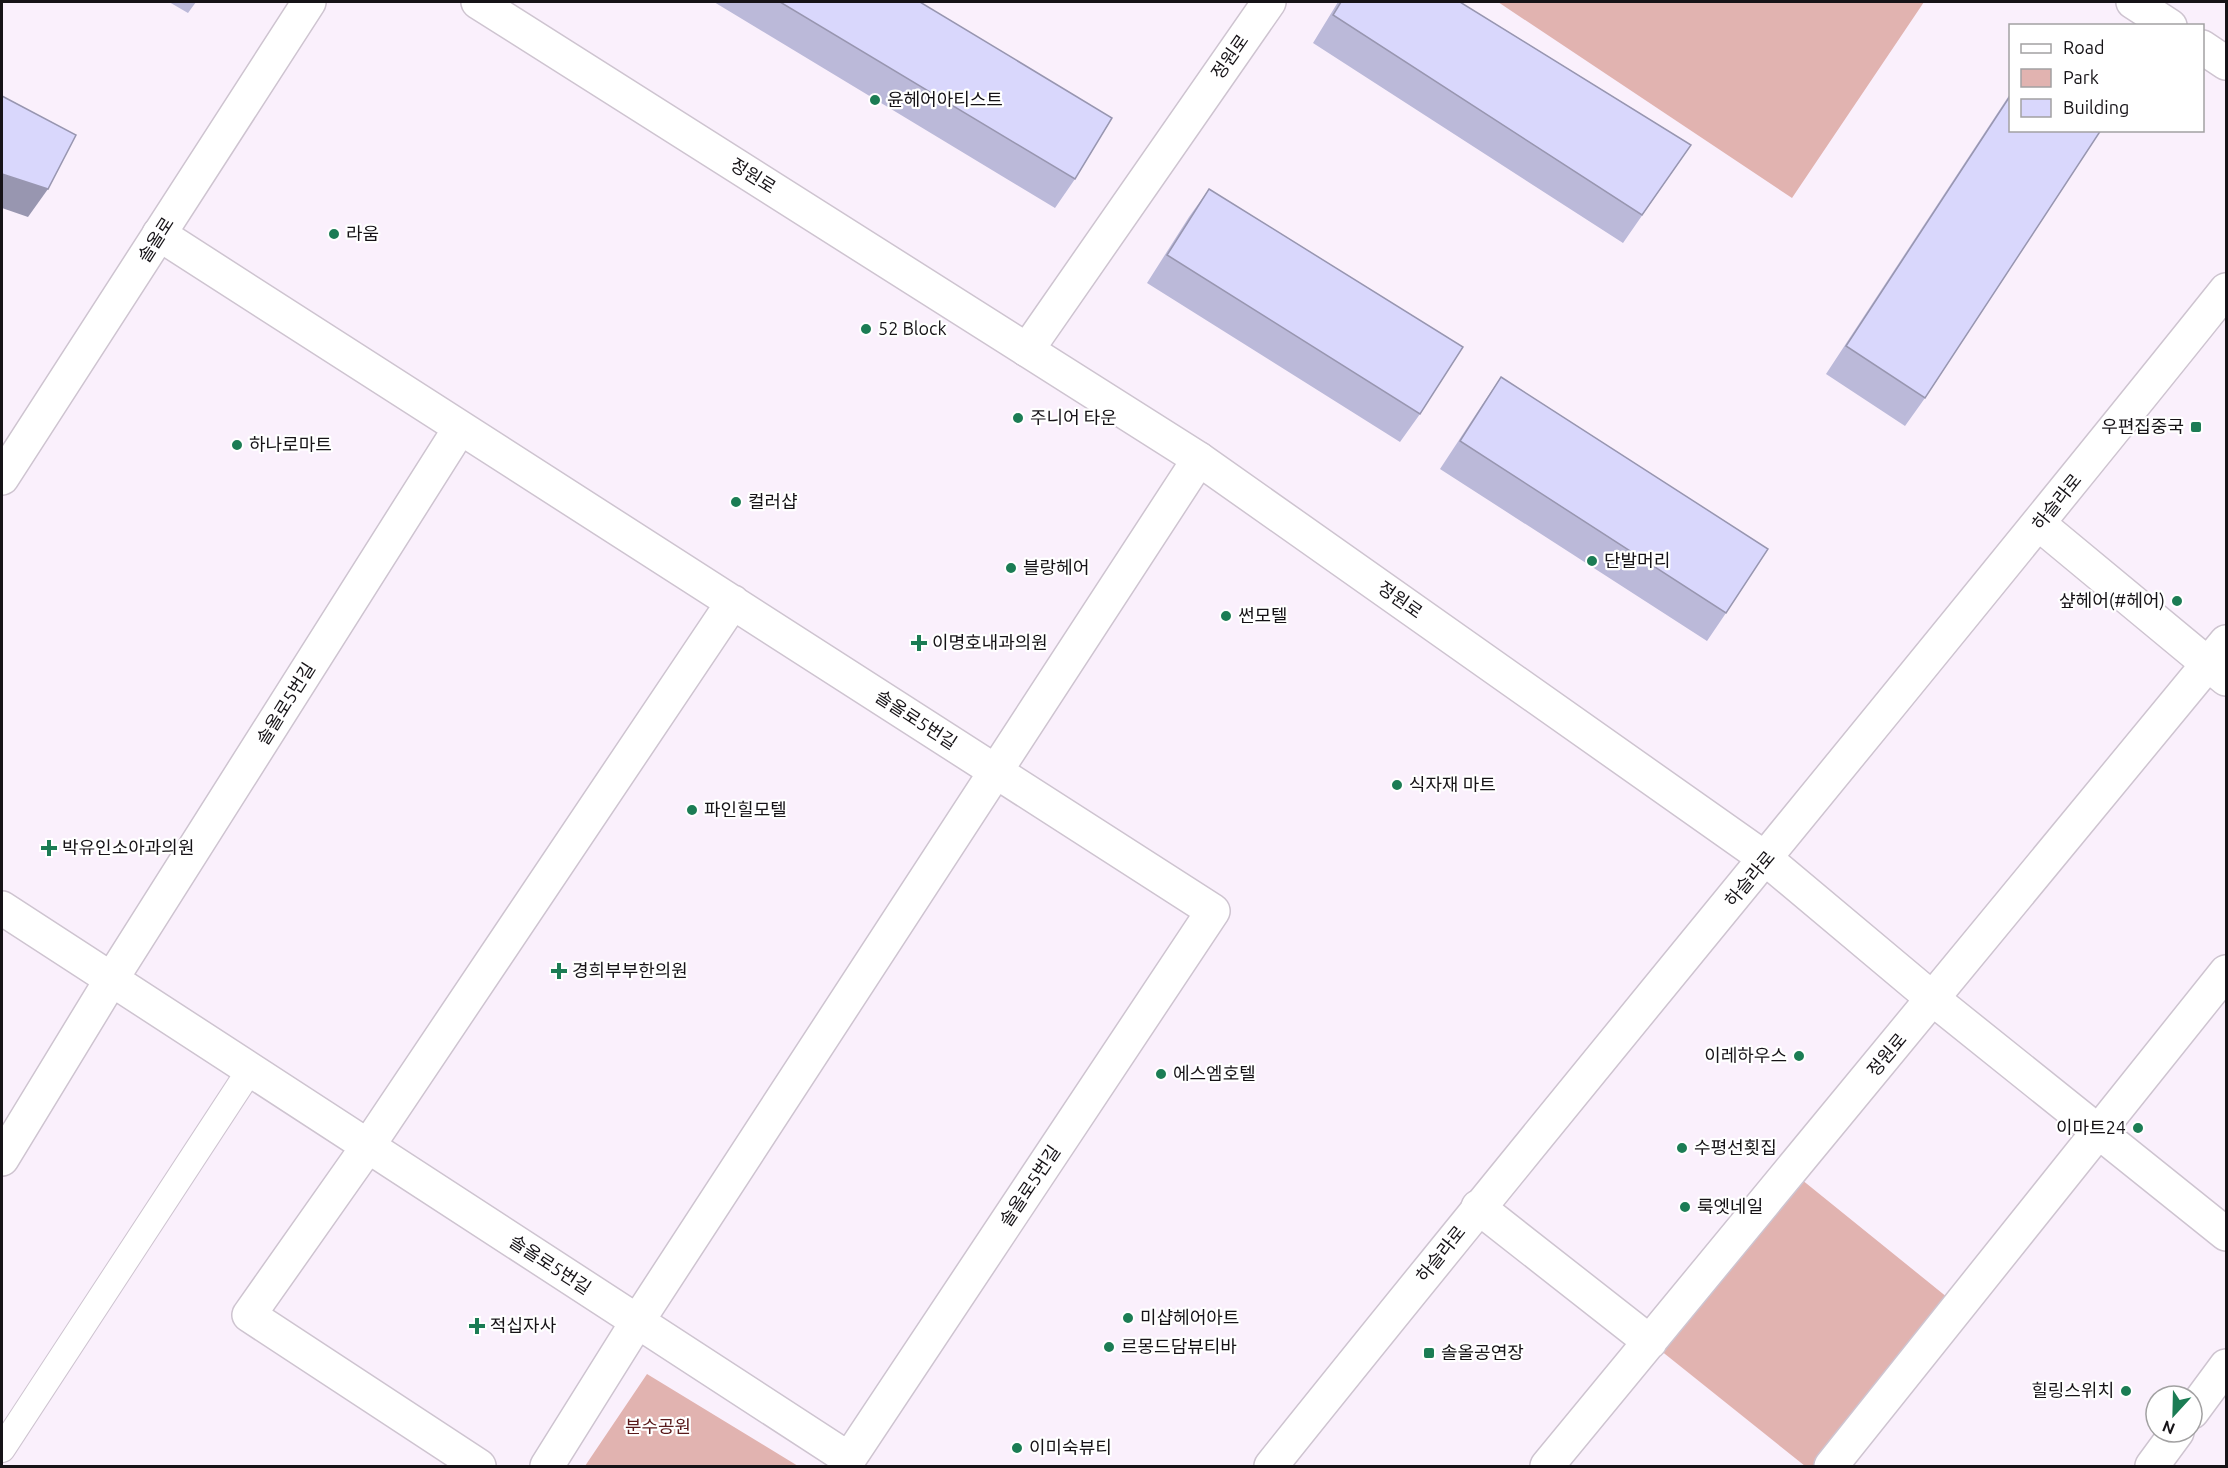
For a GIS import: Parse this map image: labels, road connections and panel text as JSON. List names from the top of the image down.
{
  "streets": {
    "street": [
      "정원로",
      "솔올로",
      "하슬라로",
      "솔올로5번길"
    ]
  },
  "crossings": [
    ["정원로", "하슬라로"],
    ["솔올로", "솔올로5번길"]
  ],
  "parks": ["분수공원"],
  "places": {
    "other": [
      "윤헤어아티스트",
      "라움",
      "52 Block",
      "주니어 타운",
      "하나로마트",
      "컬러샵",
      "단발머리",
      "블랑헤어",
      "샾헤어(#헤어)",
      "썬모텔",
      "식자재 마트",
      "파인힐모텔",
      "이레하우스",
      "에스엠호텔",
      "이마트24",
      "수평선횟집",
      "룩엣네일",
      "미샵헤어아트",
      "르몽드담뷰티바",
      "힐링스위치",
      "이미숙뷰티"
    ],
    "transit": ["우편집중국", "솔올공연장"],
    "health": [
      "이명호내과의원",
      "박유인소아과의원",
      "경희부부한의원",
      "적십자사"
    ]
  },
  "legend": ["Road", "Park", "Building"],
  "north": "bottom"
}
